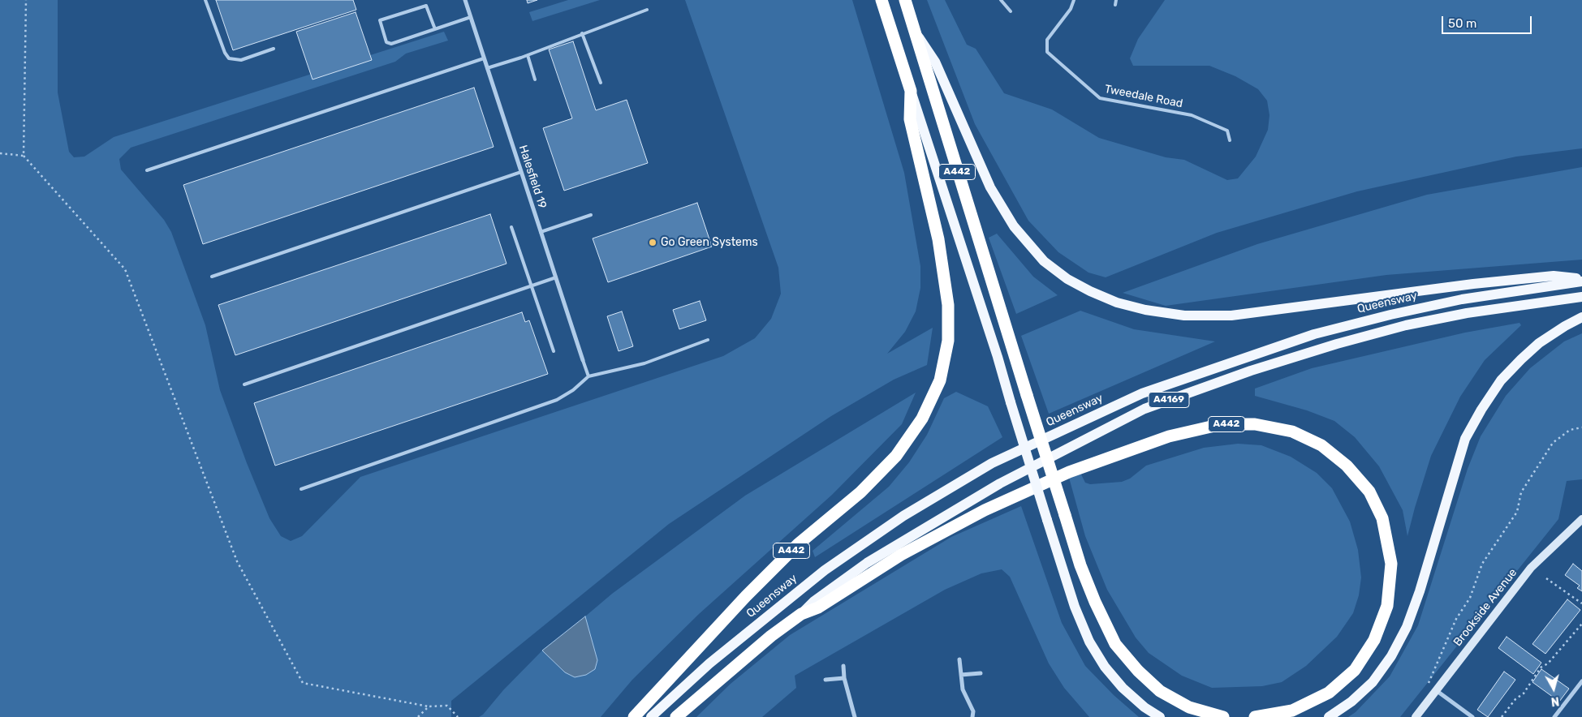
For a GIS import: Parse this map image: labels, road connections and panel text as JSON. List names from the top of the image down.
{
  "streets": {
    "highway": ["A442"],
    "main road": ["Queensway", "A4169"],
    "street": ["Halesfield 19", "Brookside Avenue"],
    "lane": ["Tweedale Road"]
  },
  "crossings": [
    ["A442", "A4169"]
  ],
  "places": ["Go Green Systems"],
  "scale_bar": "50 m",
  "north": "bottom"
}
